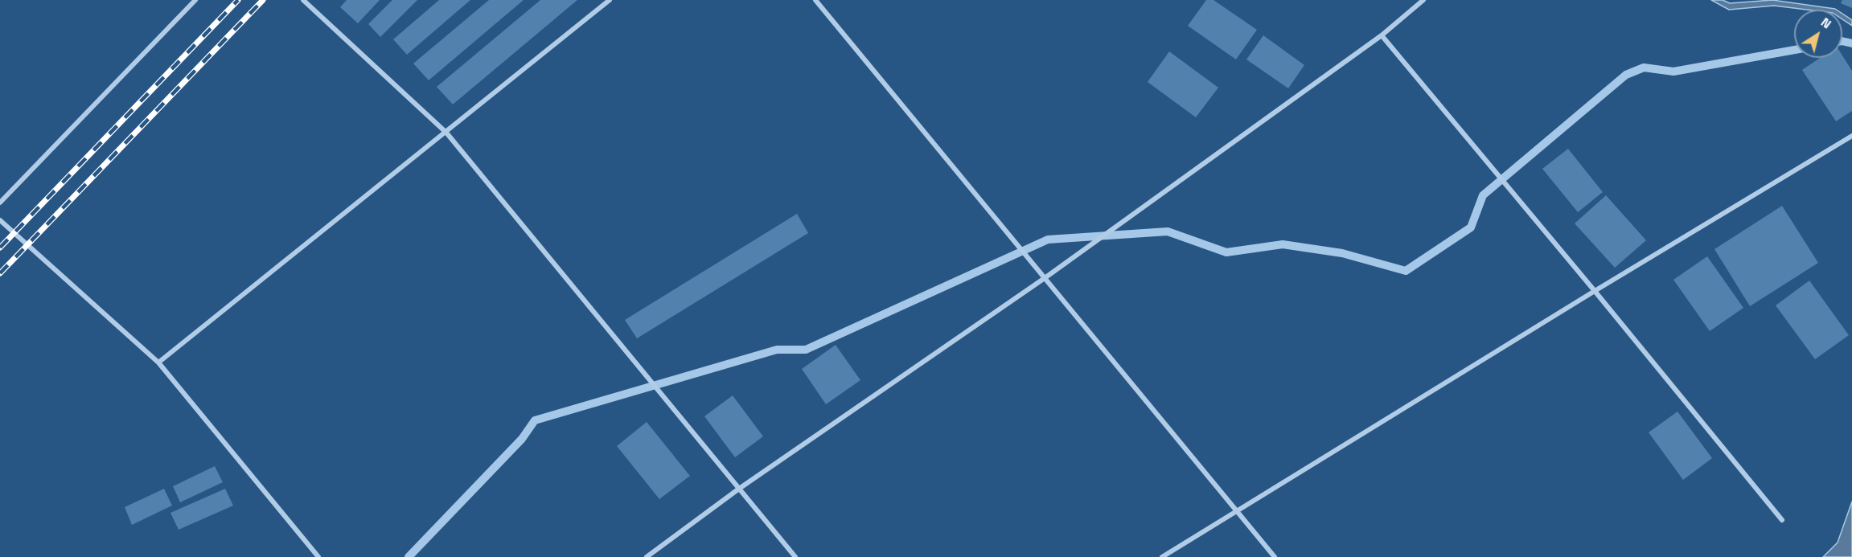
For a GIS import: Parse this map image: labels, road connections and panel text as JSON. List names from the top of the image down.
{
  "north": "top right"
}
